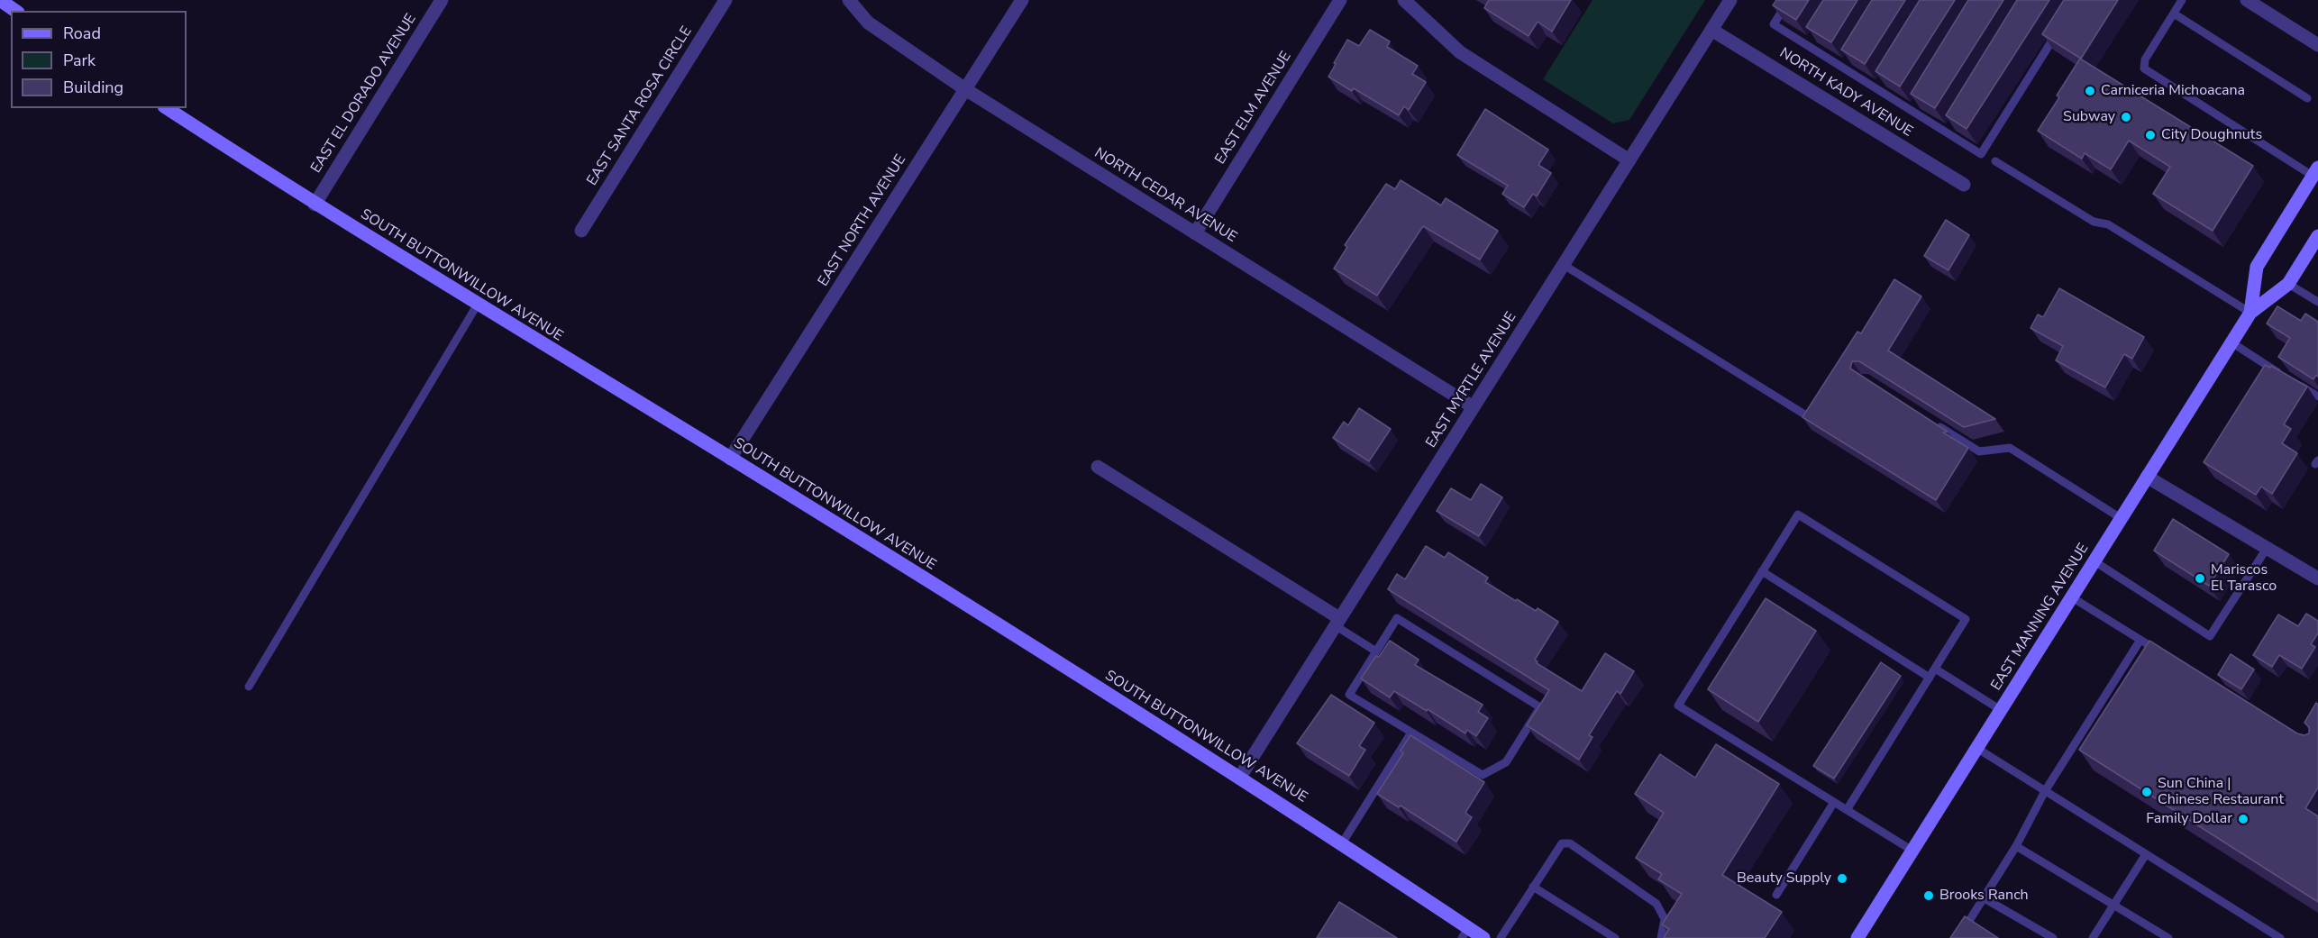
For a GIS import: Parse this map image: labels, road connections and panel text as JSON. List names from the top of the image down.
{
  "streets": {
    "street": [
      "NORTH KADY AVENUE",
      "EAST EL DORADO AVENUE",
      "EAST SANTA ROSA CIRCLE",
      "EAST ELM AVENUE",
      "NORTH CEDAR AVENUE",
      "EAST NORTH AVENUE",
      "SOUTH BUTTONWILLOW AVENUE",
      "EAST MYRTLE AVENUE",
      "EAST MANNING AVENUE"
    ]
  },
  "crossings": [
    ["NORTH KADY AVENUE", "EAST MYRTLE AVENUE"],
    ["EAST EL DORADO AVENUE", "SOUTH BUTTONWILLOW AVENUE"],
    ["EAST ELM AVENUE", "NORTH CEDAR AVENUE"],
    ["NORTH CEDAR AVENUE", "EAST NORTH AVENUE"],
    ["NORTH CEDAR AVENUE", "EAST MYRTLE AVENUE"],
    ["EAST NORTH AVENUE", "SOUTH BUTTONWILLOW AVENUE"],
    ["SOUTH BUTTONWILLOW AVENUE", "EAST MYRTLE AVENUE"]
  ],
  "places": [
    "Carniceria Michoacana",
    "Subway",
    "City Doughnuts",
    "Mariscos El Tarasco",
    "Sun China | Chinese Restaurant",
    "Family Dollar",
    "Beauty Supply",
    "Brooks Ranch"
  ],
  "legend": ["Road", "Park", "Building"]
}
